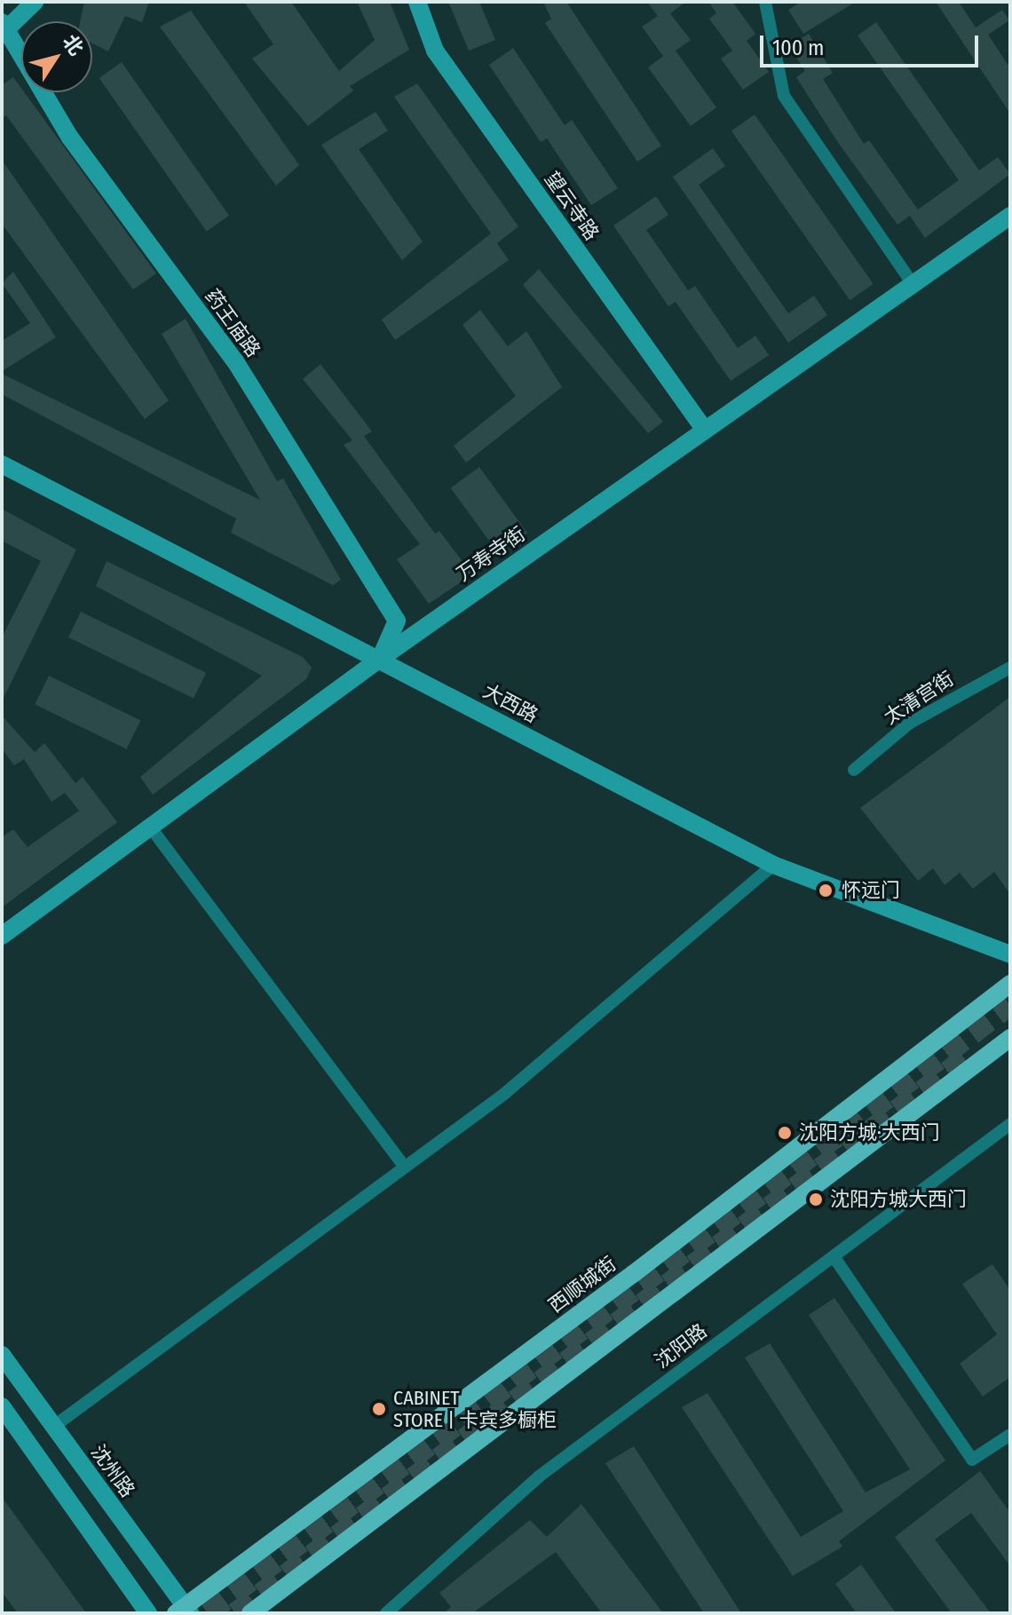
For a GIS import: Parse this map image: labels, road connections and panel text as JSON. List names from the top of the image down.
{
  "streets": {
    "main road": ["西顺城街"],
    "street": [
      "望云寺路",
      "药王庙路",
      "万寿寺街",
      "太清宫街",
      "大西路",
      "沈阳路",
      "沈州路"
    ]
  },
  "crossings": [
    ["望云寺路", "万寿寺街"],
    ["药王庙路", "万寿寺街"],
    ["药王庙路", "大西路"],
    ["万寿寺街", "大西路"],
    ["西顺城街", "沈州路"]
  ],
  "places": [
    "怀远门",
    "沈阳方城·大西门",
    "沈阳方城大西门",
    "CABINET STORE | 卡宾多橱柜"
  ],
  "scale_bar": "100 m",
  "north": "top right"
}
